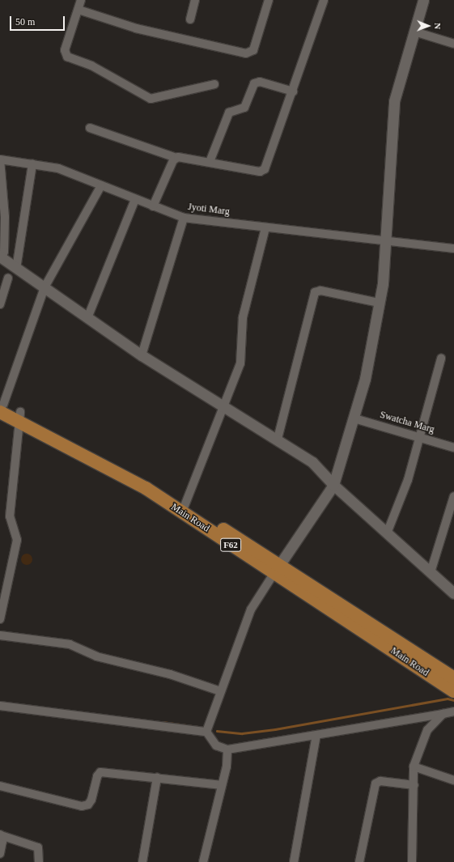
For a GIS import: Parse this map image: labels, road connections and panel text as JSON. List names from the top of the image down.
{
  "streets": {
    "main road": ["Main Road", "F62"],
    "street": ["Jyoti Marg", "Swatcha Marg"]
  },
  "scale_bar": "50 m",
  "north": "right"
}
